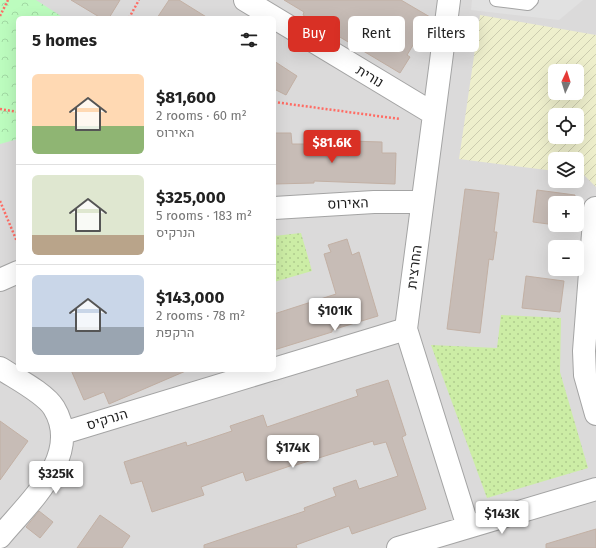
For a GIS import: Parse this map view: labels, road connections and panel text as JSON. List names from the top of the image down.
{
  "streets": {
    "street": [
      "נורית",
      "האירוס",
      "החרצית",
      "הנרקיס"
    ]
  },
  "crossings": [
    ["נורית", "החרצית"],
    ["האירוס", "החרצית"]
  ],
  "north": "top",
  "page": {
    "chip": ["Buy", "Rent", "Filters"],
    "heading": "5 homes",
    "map_buttons": ["+", "−"],
    "list": [
      {
        "name": "$81,600",
        "note": "2 rooms · 60 m² · האירוס"
      },
      {
        "name": "$325,000",
        "note": "5 rooms · 183 m² · הנרקיס"
      },
      {
        "name": "$143,000",
        "note": "2 rooms · 78 m² · הרקפת"
      }
    ],
    "price": [
      "$81.6K",
      "$101K",
      "$174K",
      "$325K",
      "$143K"
    ]
  }
}
